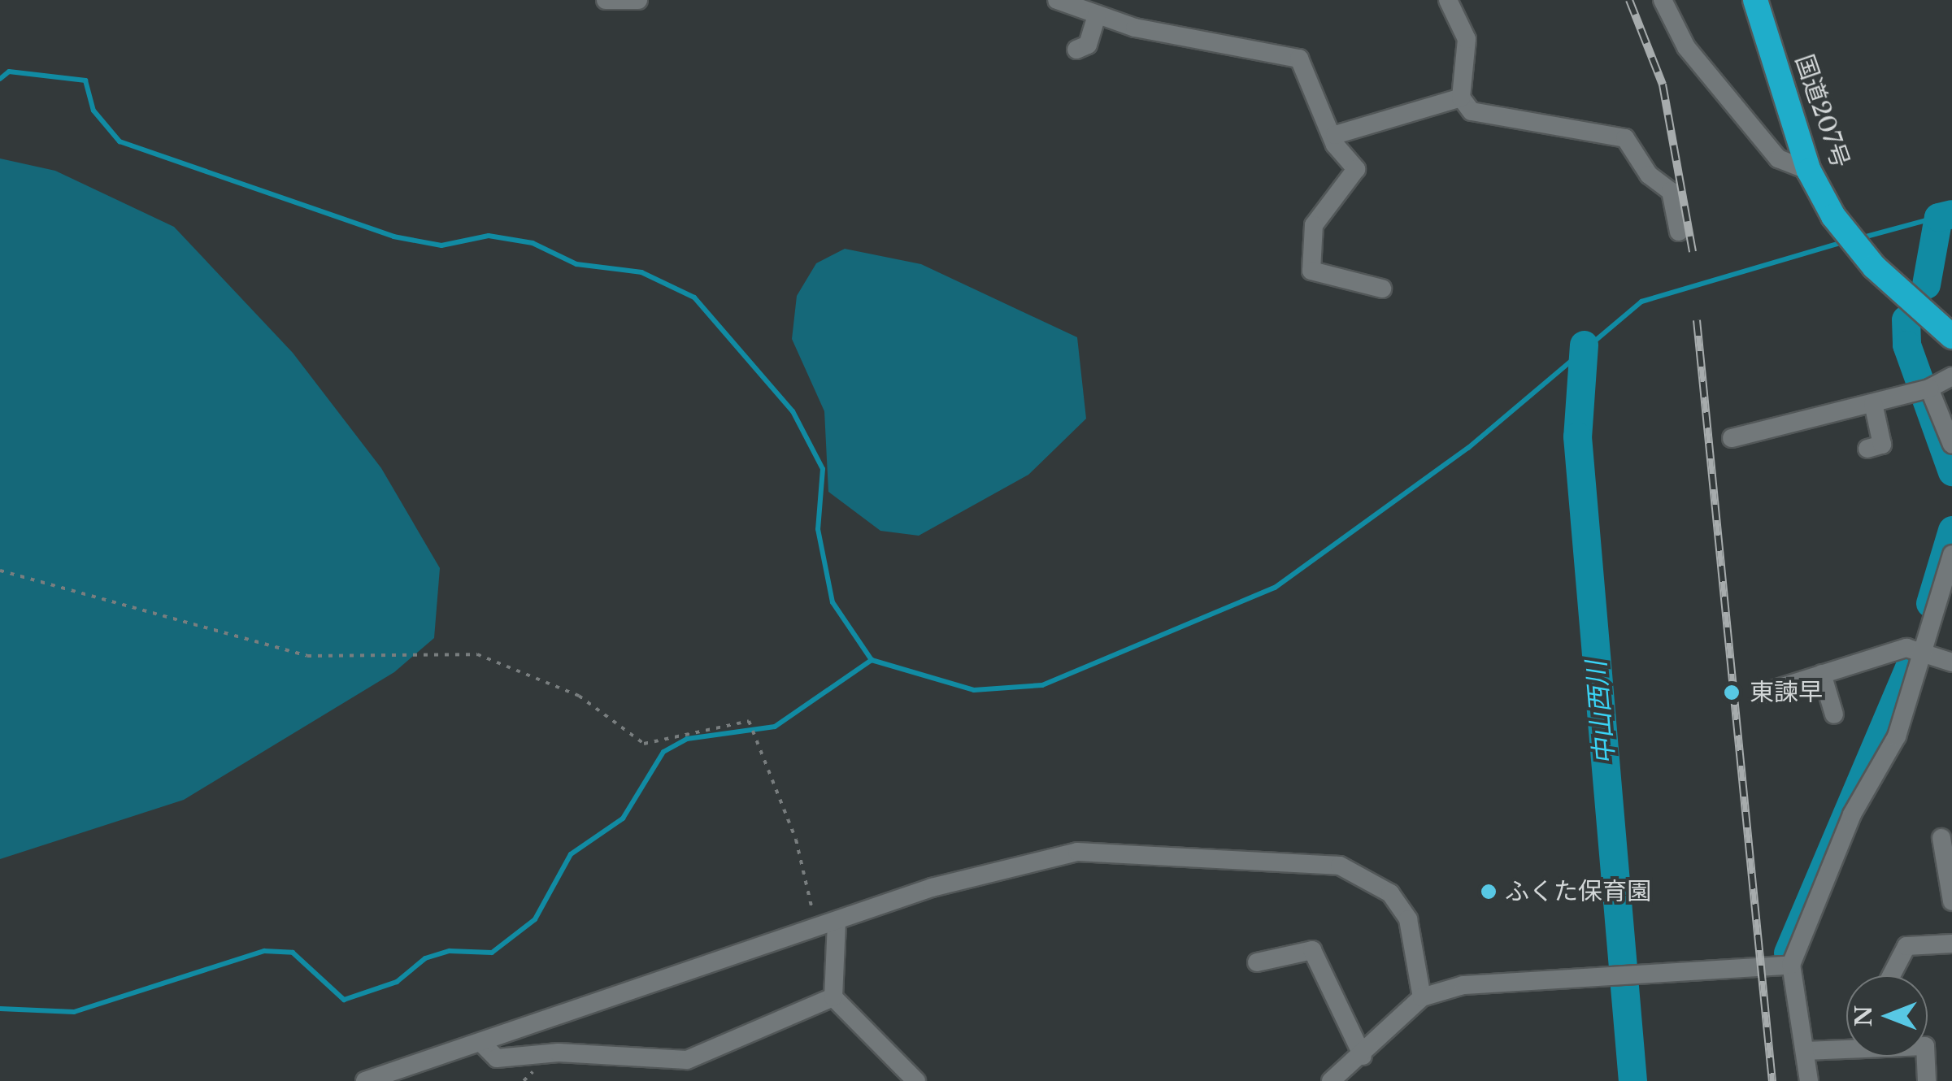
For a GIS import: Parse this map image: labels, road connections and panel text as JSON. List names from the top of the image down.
{
  "streets": {
    "highway": ["国道207号"]
  },
  "water": ["中山西川"],
  "places": ["東諫早", "ふくた保育園"],
  "north": "left"
}
